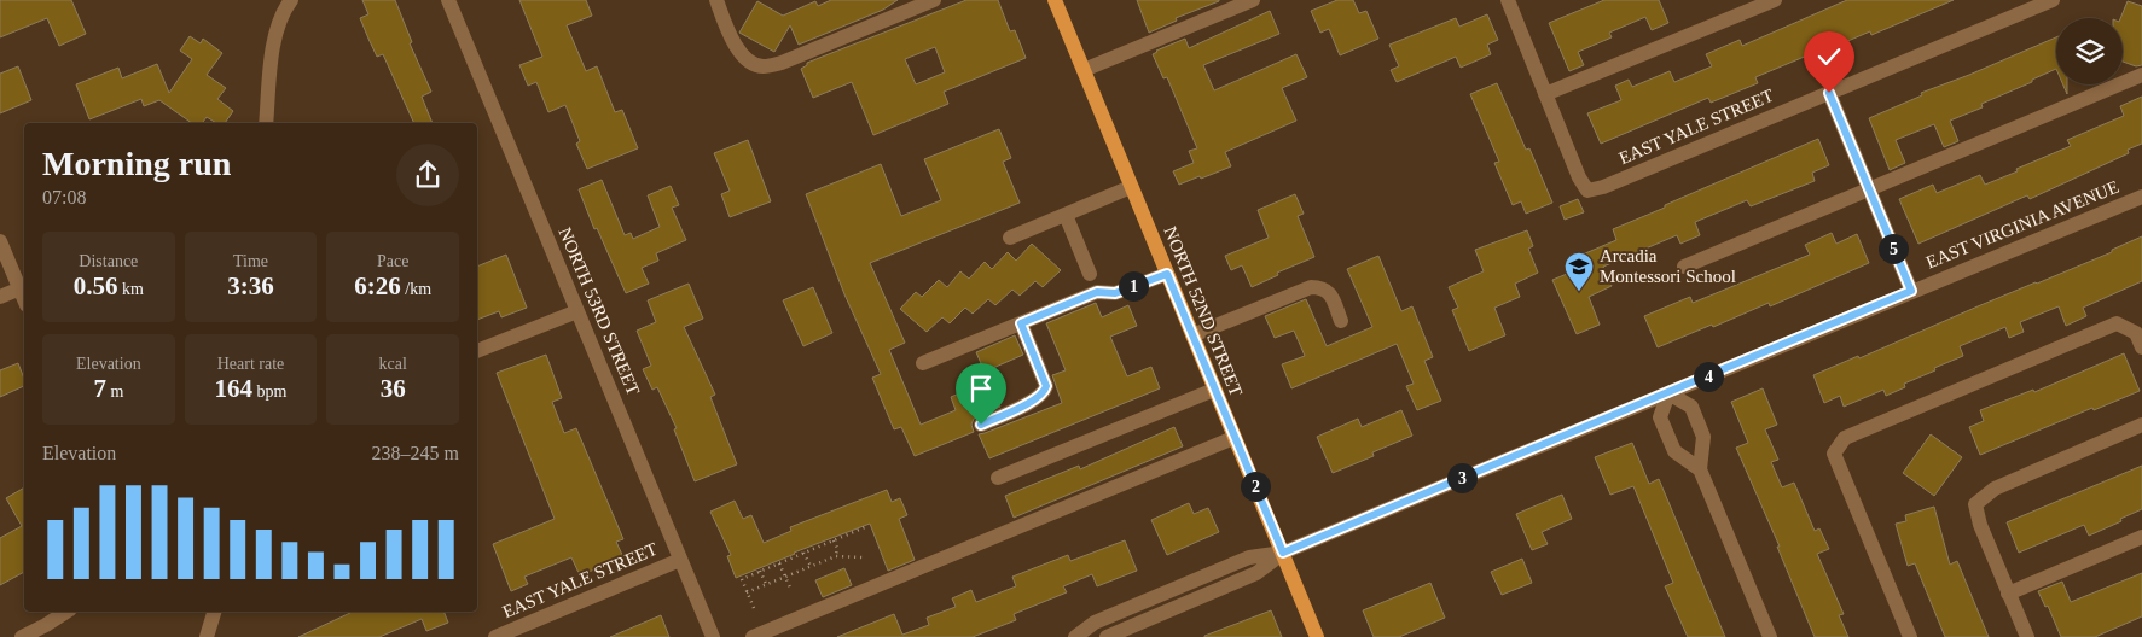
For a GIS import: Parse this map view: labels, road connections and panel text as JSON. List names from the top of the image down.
{
  "streets": {
    "main road": ["NORTH 52ND STREET"],
    "street": ["EAST YALE STREET", "EAST VIRGINIA AVENUE", "NORTH 53RD STREET"]
  },
  "crossings": [
    ["EAST YALE STREET", "NORTH 53RD STREET"],
    ["EAST VIRGINIA AVENUE", "NORTH 52ND STREET"]
  ],
  "places": {
    "school or university": ["Arcadia Montessori School"]
  },
  "page": {
    "heading": ["Morning run", "07:08"],
    "stats": [
      ["Distance", "0.56 km"],
      ["Time", "3:36"],
      ["Pace", "6:26 /km"],
      ["Elevation", "7 m"],
      ["Heart rate", "164 bpm"],
      ["kcal", "36"]
    ],
    "pins": [
      "5",
      "1",
      "4",
      "3",
      "2"
    ],
    "chart": ["Elevation", "238–245 m"]
  }
}
